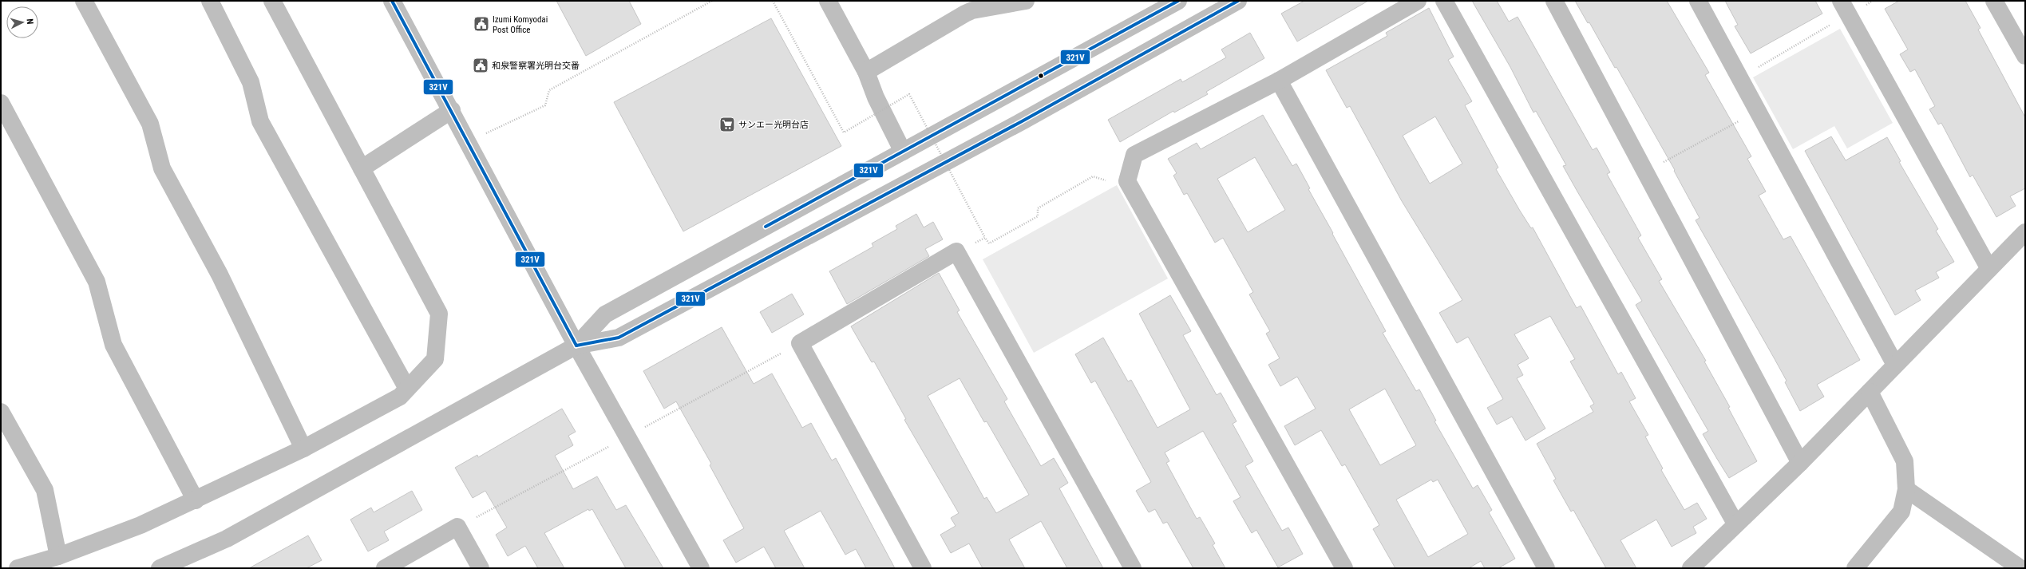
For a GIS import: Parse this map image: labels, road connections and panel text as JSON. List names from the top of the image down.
{
  "places": {
    "public building": ["Izumi Komyodai Post Office", "和泉警察署光明台交番"],
    "supermarket": ["サンエー光明台店"]
  },
  "lines": ["transit line 321V"],
  "north": "right"
}
